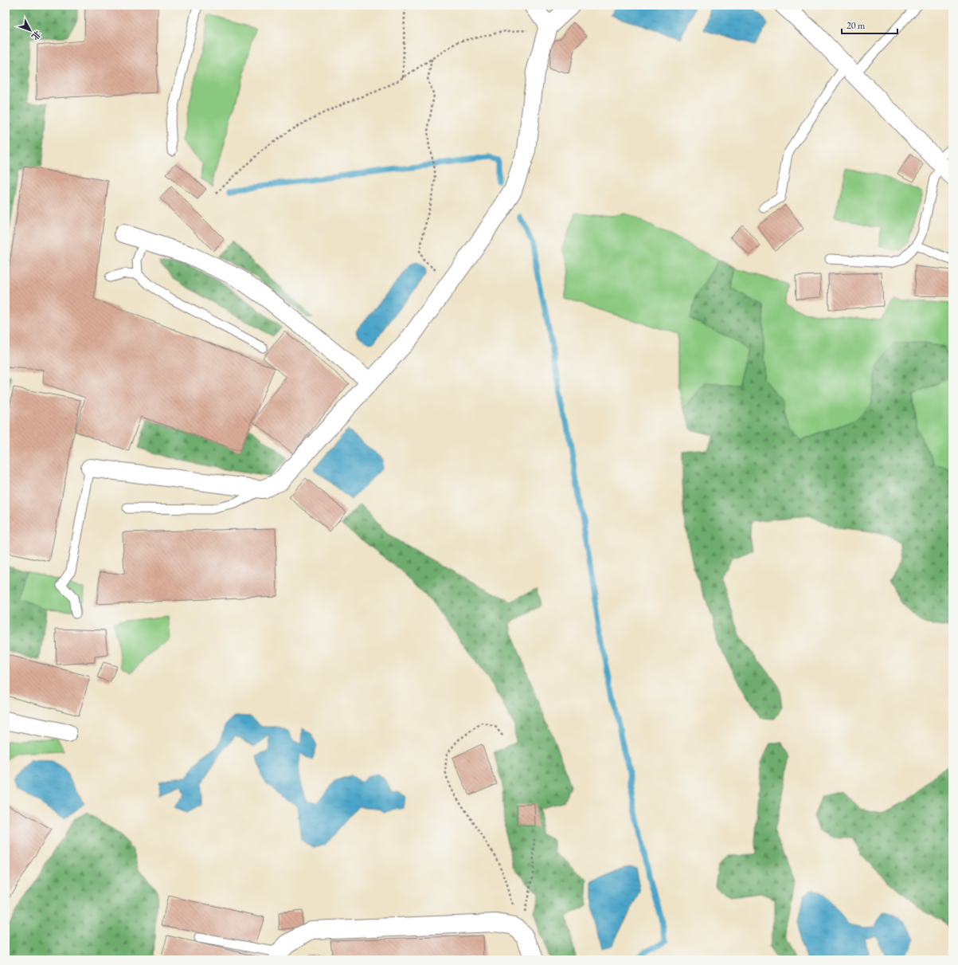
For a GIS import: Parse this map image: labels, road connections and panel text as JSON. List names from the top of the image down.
{
  "scale_bar": "20 m",
  "north": "bottom right"
}
